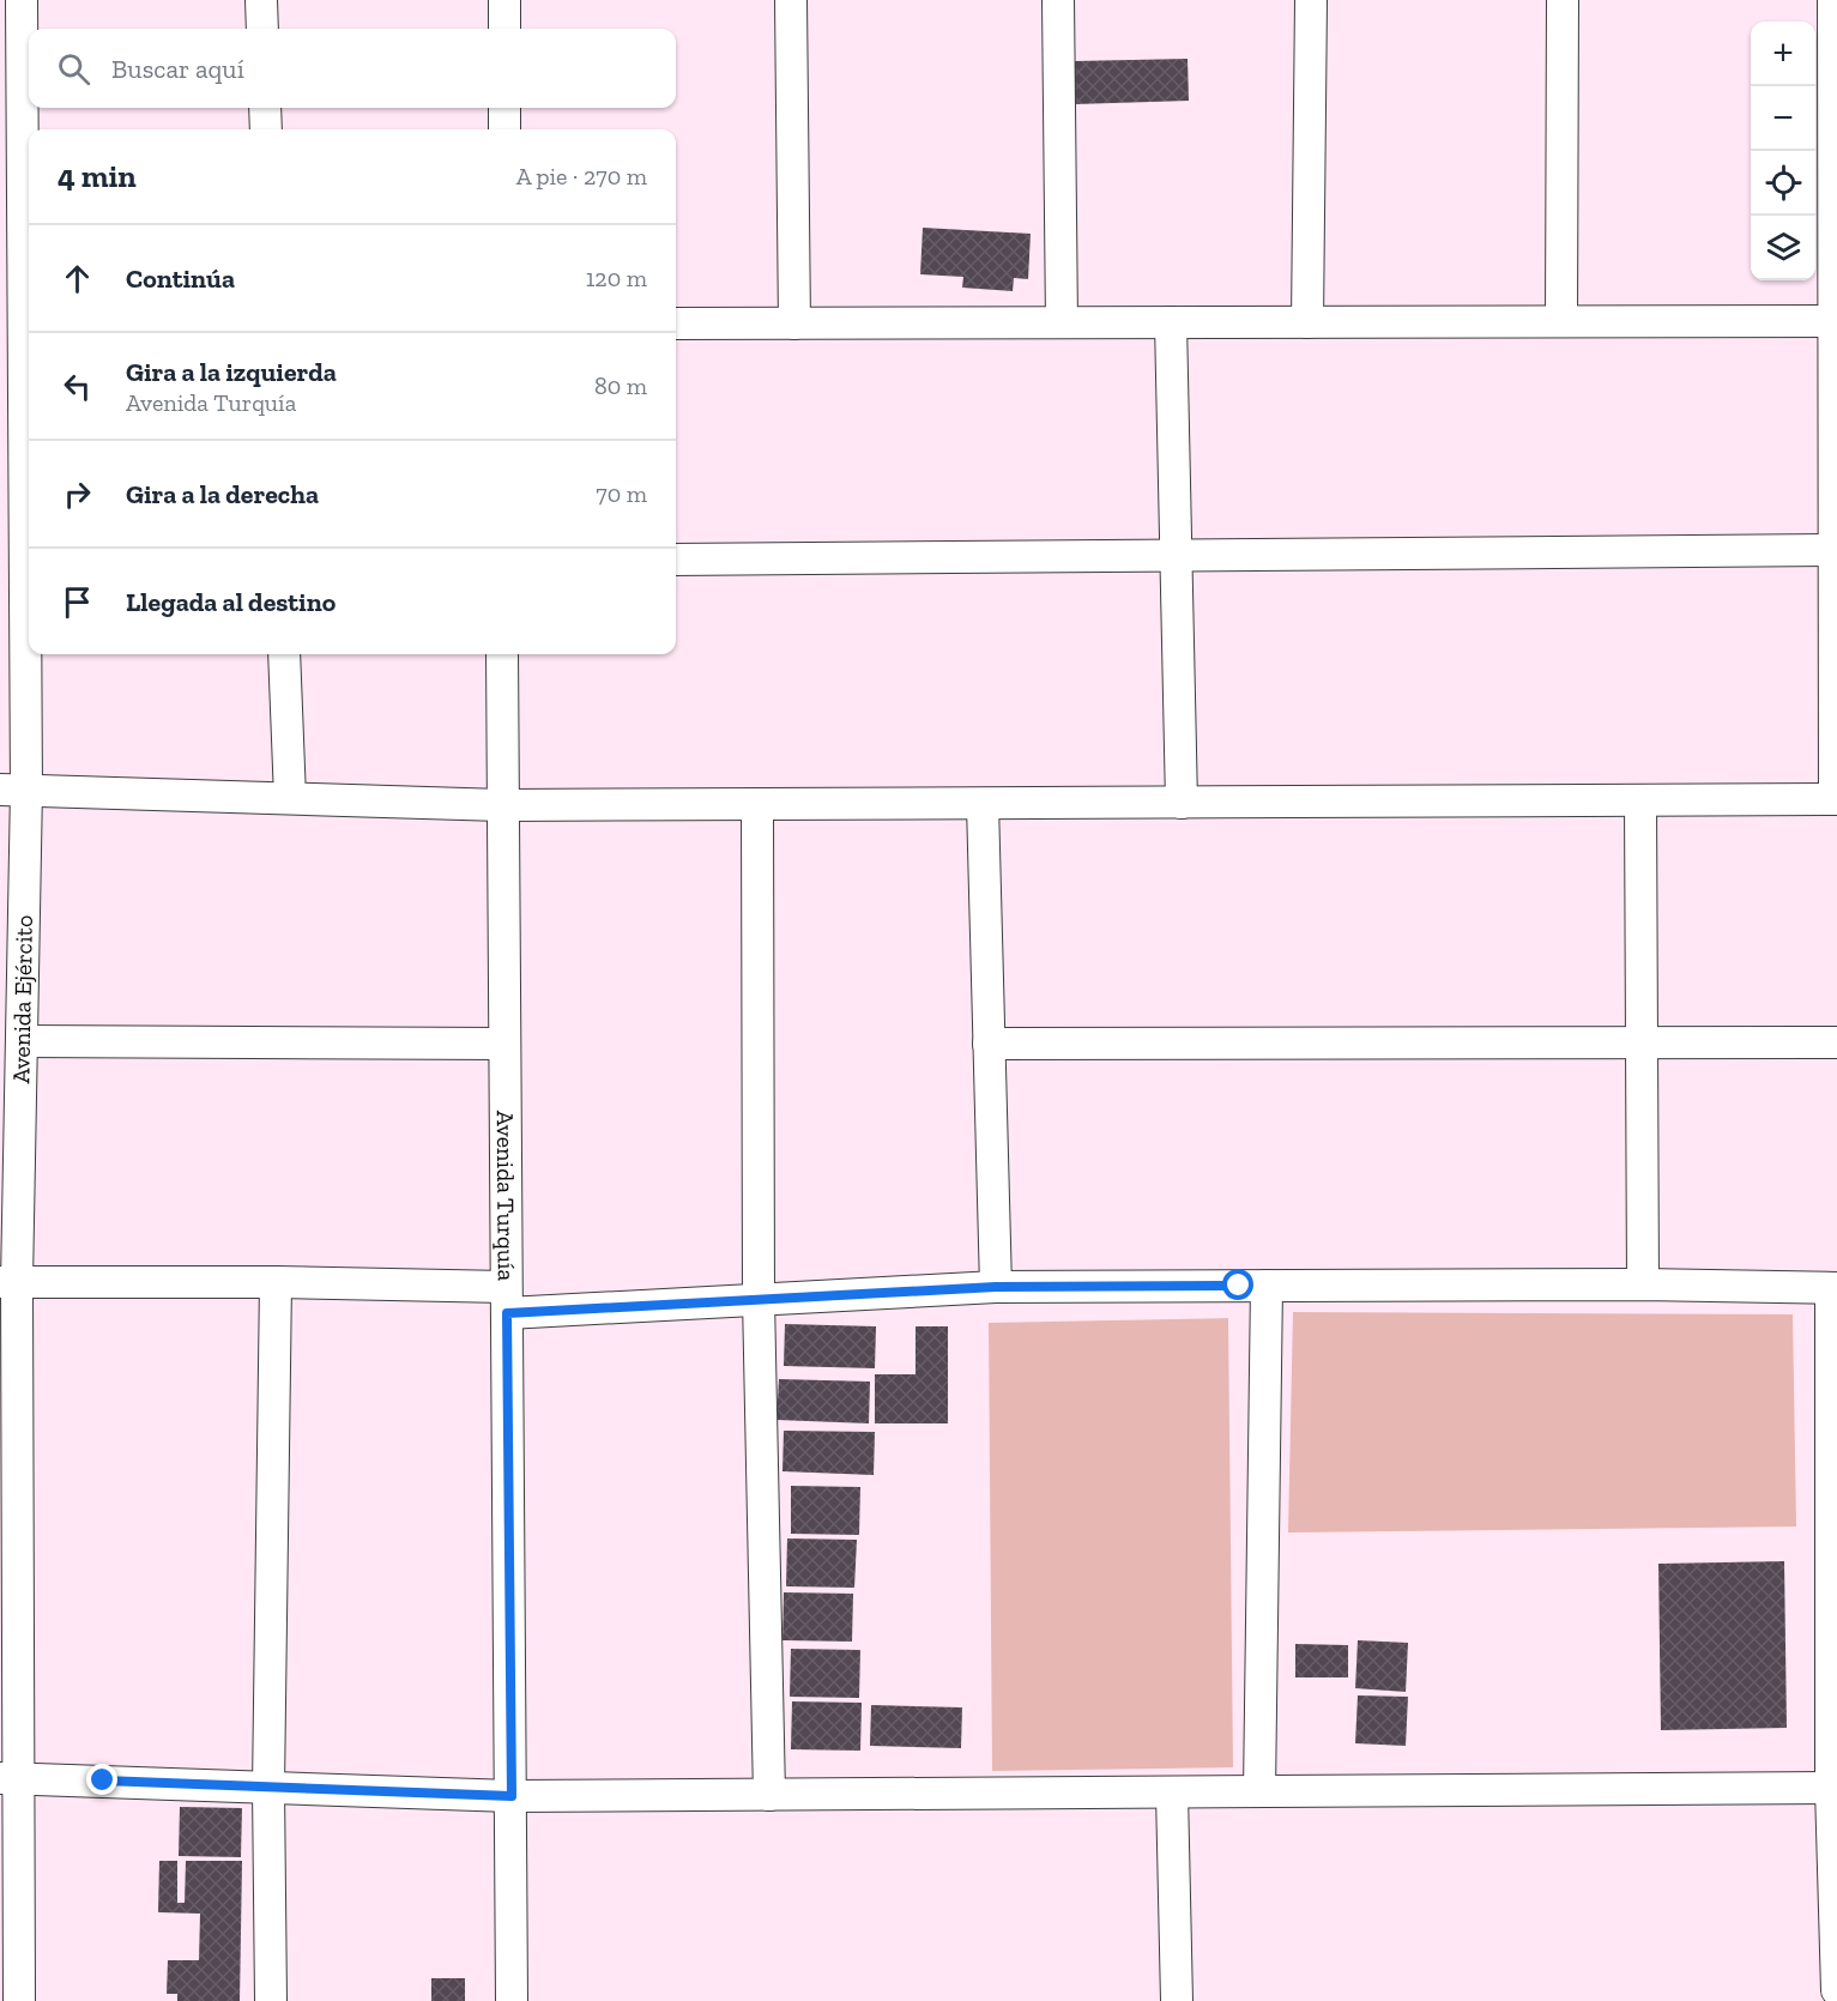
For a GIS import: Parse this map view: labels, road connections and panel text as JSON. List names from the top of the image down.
{
  "streets": {
    "street": ["Avenida Ejército", "Avenida Turquía"]
  },
  "page": {
    "map_buttons": ["+", "−"],
    "search": "Buscar aquí",
    "heading": ["4 min", "A pie · 270 m"],
    "list": [
      ["Continúa", "120 m"],
      ["Gira a la izquierda", "Avenida Turquía", "80 m"],
      ["Gira a la derecha", "70 m"],
      "Llegada al destino"
    ]
  }
}
